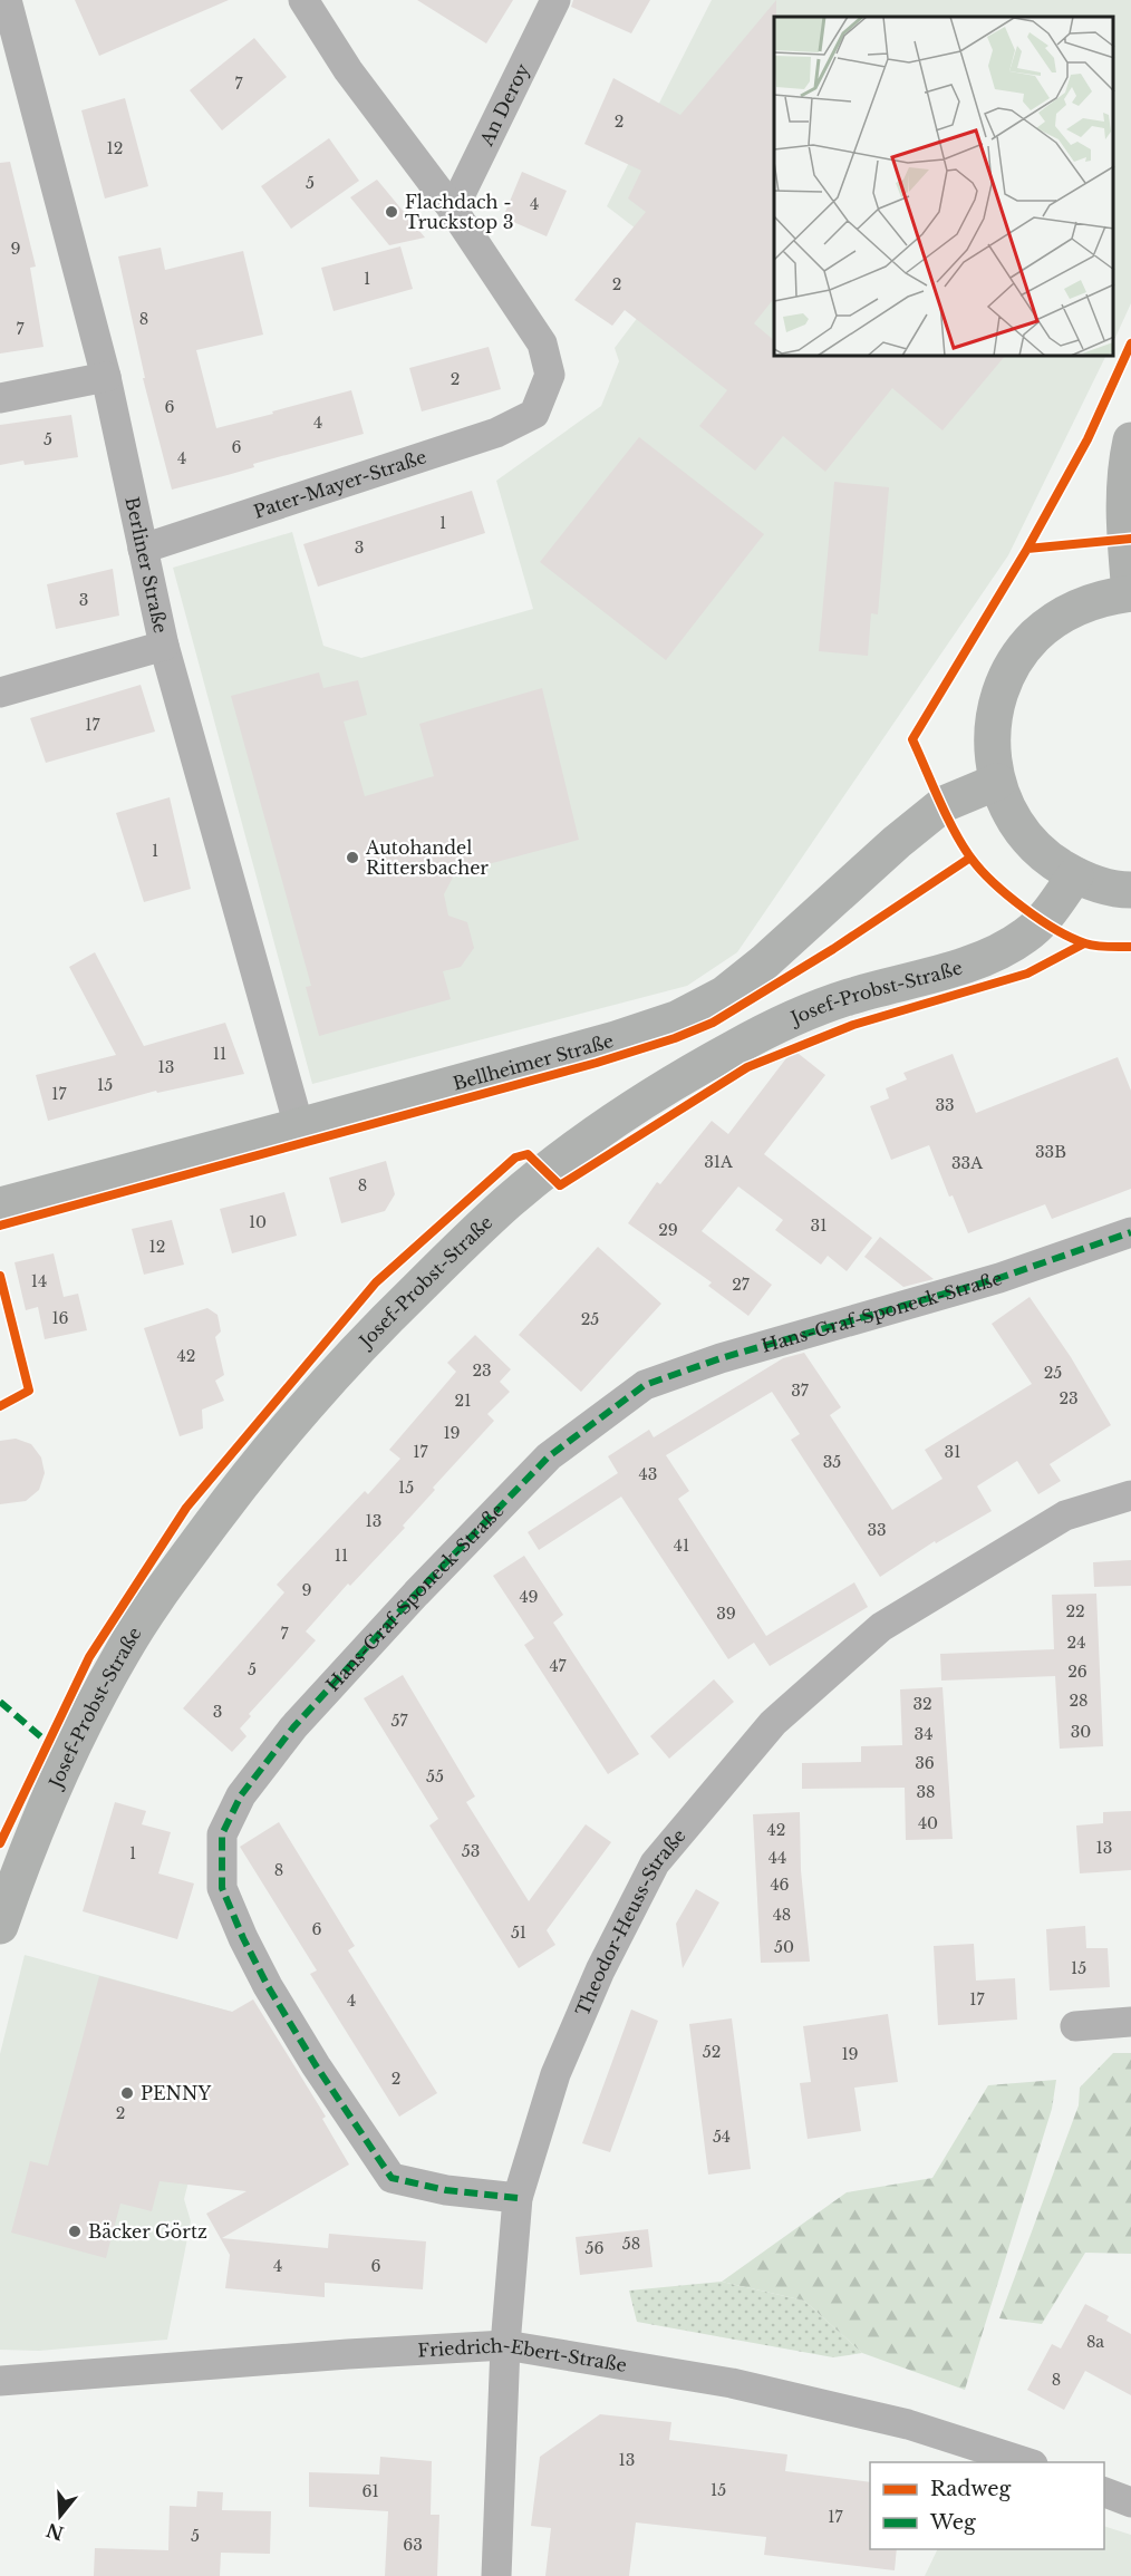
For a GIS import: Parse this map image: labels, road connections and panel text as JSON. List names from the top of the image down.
{
  "streets": {
    "main road": ["Josef-Probst-Straße", "Bellheimer Straße"],
    "street": [
      "An Deroy",
      "Pater-Mayer-Straße",
      "Berliner Straße",
      "Hans-Graf-Sponeck-Straße",
      "Theodor-Heuss-Straße",
      "Friedrich-Ebert-Straße"
    ]
  },
  "crossings": [
    ["An Deroy", "Pater-Mayer-Straße"],
    ["Pater-Mayer-Straße", "Berliner Straße"],
    ["Berliner Straße", "Bellheimer Straße"],
    ["Hans-Graf-Sponeck-Straße", "Theodor-Heuss-Straße"],
    ["Theodor-Heuss-Straße", "Friedrich-Ebert-Straße"]
  ],
  "places": [
    "Flachdach - Truckstop 3",
    "Autohandel Rittersbacher",
    "PENNY",
    "Bäcker Görtz"
  ],
  "house_numbers": [
    "7",
    "2",
    "12",
    "5",
    "4",
    "9",
    "1",
    "2",
    "8",
    "7",
    "2",
    "6",
    "4",
    "5",
    "6",
    "4",
    "1",
    "3",
    "3",
    "17",
    "1",
    "11",
    "13",
    "15",
    "17",
    "33",
    "33B",
    "31A",
    "33A",
    "8",
    "10",
    "31",
    "29",
    "12",
    "14",
    "27",
    "16",
    "25",
    "42",
    "23",
    "25",
    "37",
    "23",
    "21",
    "19",
    "17",
    "31",
    "35",
    "43",
    "15",
    "13",
    "33",
    "41",
    "11",
    "9",
    "49",
    "22",
    "39",
    "7",
    "24",
    "47",
    "5",
    "26",
    "28",
    "32",
    "3",
    "57",
    "30",
    "34",
    "36",
    "55",
    "38",
    "40",
    "42",
    "13",
    "53",
    "1",
    "44",
    "8",
    "46",
    "48",
    "6",
    "51",
    "50",
    "15",
    "17",
    "4",
    "52",
    "19",
    "2",
    "2",
    "54",
    "58",
    "56",
    "4",
    "6",
    "8a",
    "8",
    "13",
    "15",
    "61",
    "17",
    "5",
    "63"
  ],
  "legend": ["Radweg", "Weg"],
  "north": "bottom"
}
